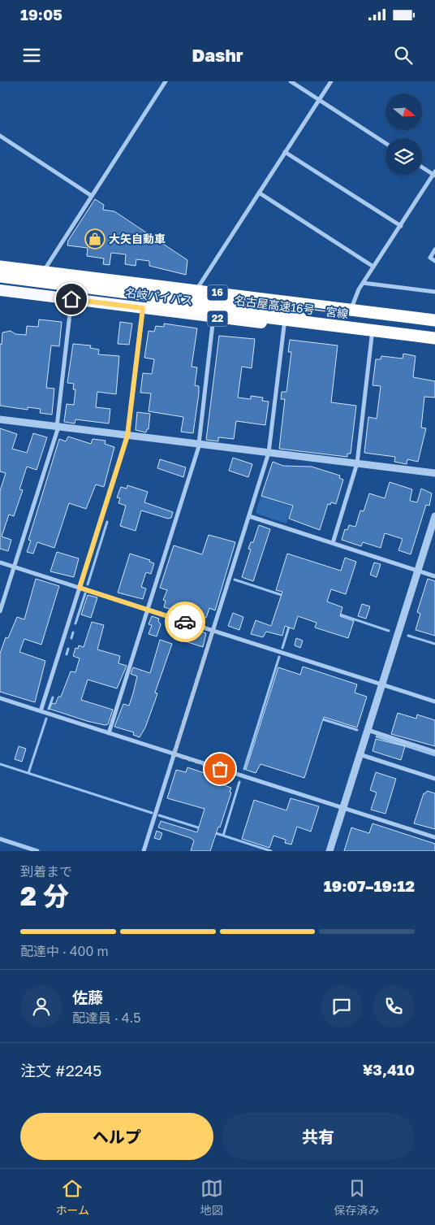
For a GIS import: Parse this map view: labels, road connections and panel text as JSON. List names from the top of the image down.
{
  "streets": {
    "highway": [
      "16",
      "名岐バイパス",
      "名古屋高速16号一宮線",
      "22"
    ]
  },
  "crossings": [
    ["名岐バイパス", "名古屋高速16号一宮線"]
  ],
  "places": {
    "shop": ["大矢自動車"]
  },
  "north": "right",
  "page": {
    "status": "19:05",
    "header": "Dashr",
    "heading": ["2 分", "到着まで", "19:07–19:12"],
    "panel": [
      "佐藤",
      "配達員 · 4.5",
      "注文 #2245",
      "¥3,410"
    ],
    "bar": "配達中 · 400 m",
    "buttons": ["ヘルプ", "共有"],
    "tabs": ["ホーム", "地図", "保存済み"]
  }
}
